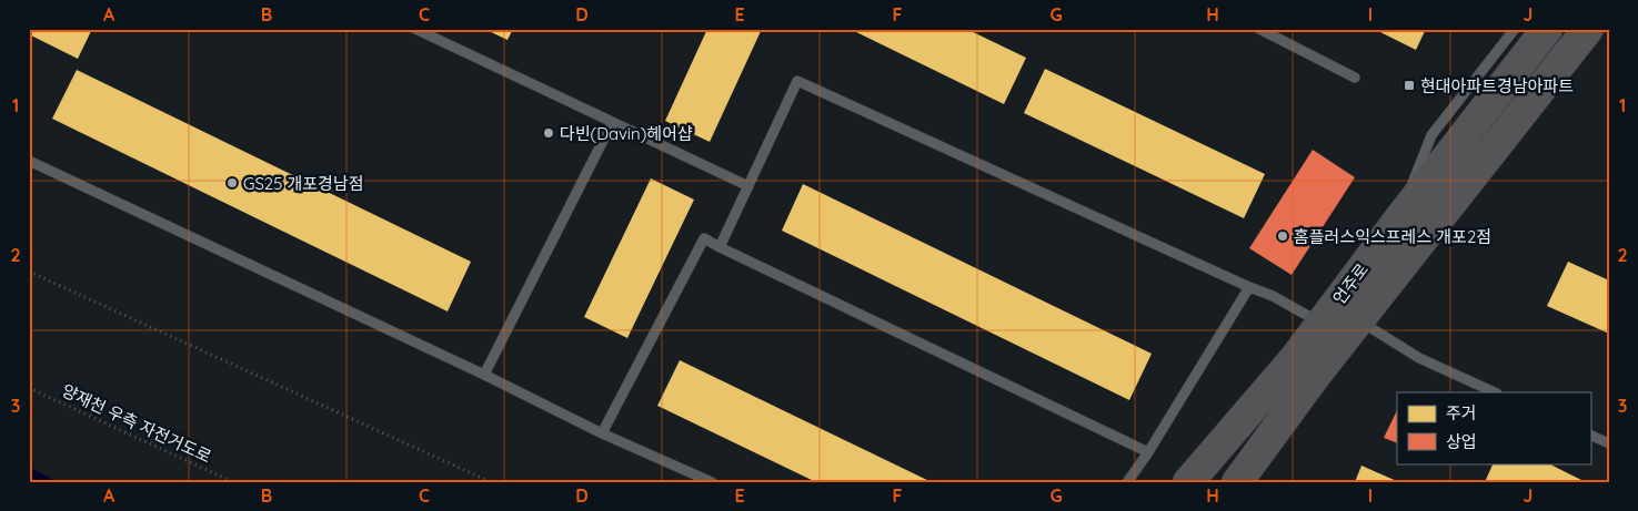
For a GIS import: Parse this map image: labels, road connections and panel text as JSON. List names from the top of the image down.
{
  "streets": {
    "main road": ["언주로"],
    "path": ["양재천 우측 자전거도로"]
  },
  "places": {
    "transit": ["현대아파트경남아파트"],
    "other": ["다빈(Davin)헤어샵", "GS25 개포경남점", "홈플러스익스프레스 개포2점"]
  },
  "legend": ["주거", "상업"],
  "grid": {
    "columns": [
      "A",
      "B",
      "C",
      "D",
      "E",
      "F",
      "G",
      "H",
      "I",
      "J"
    ],
    "rows": ["1", "2", "3"]
  }
}
